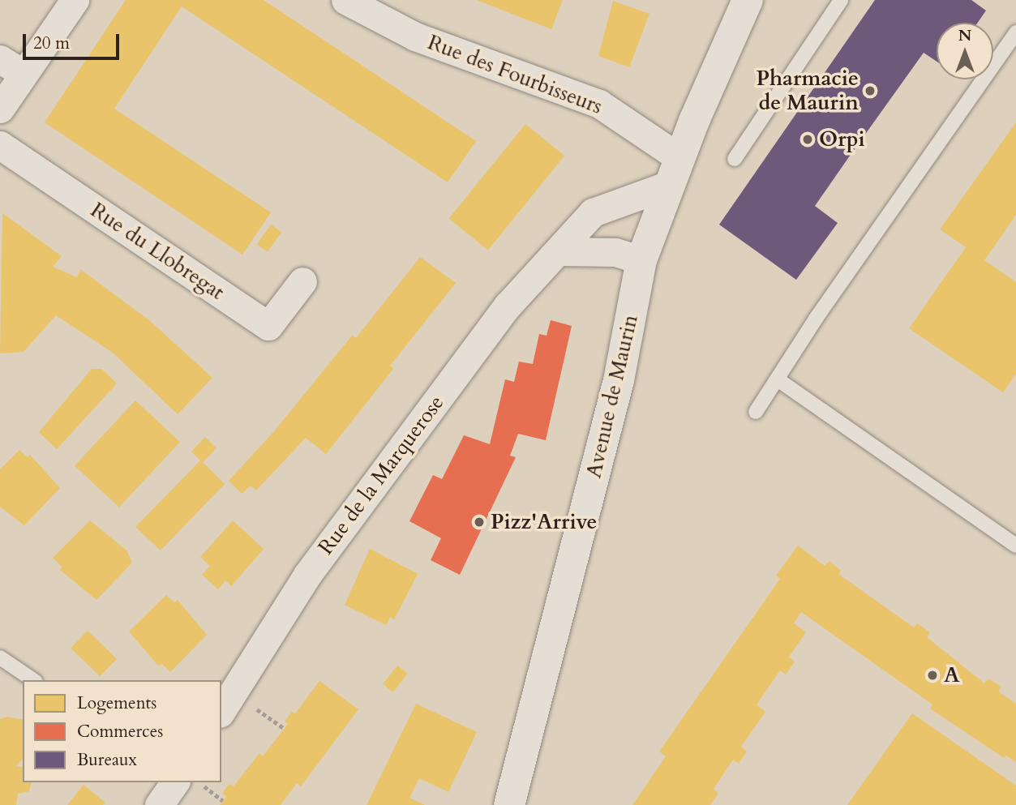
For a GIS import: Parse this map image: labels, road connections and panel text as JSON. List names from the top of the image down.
{
  "streets": {
    "street": [
      "Rue des Fourbisseurs",
      "Rue du Llobregat",
      "Avenue de Maurin",
      "Rue de la Marquerose"
    ]
  },
  "crossings": [
    ["Rue des Fourbisseurs", "Avenue de Maurin"],
    ["Rue des Fourbisseurs", "Rue de la Marquerose"],
    ["Avenue de Maurin", "Rue de la Marquerose"]
  ],
  "places": [
    "Pharmacie de Maurin",
    "Orpi",
    "Pizz'Arrive",
    "A"
  ],
  "legend": ["Logements", "Commerces", "Bureaux"],
  "scale_bar": "20 m",
  "north": "top"
}
